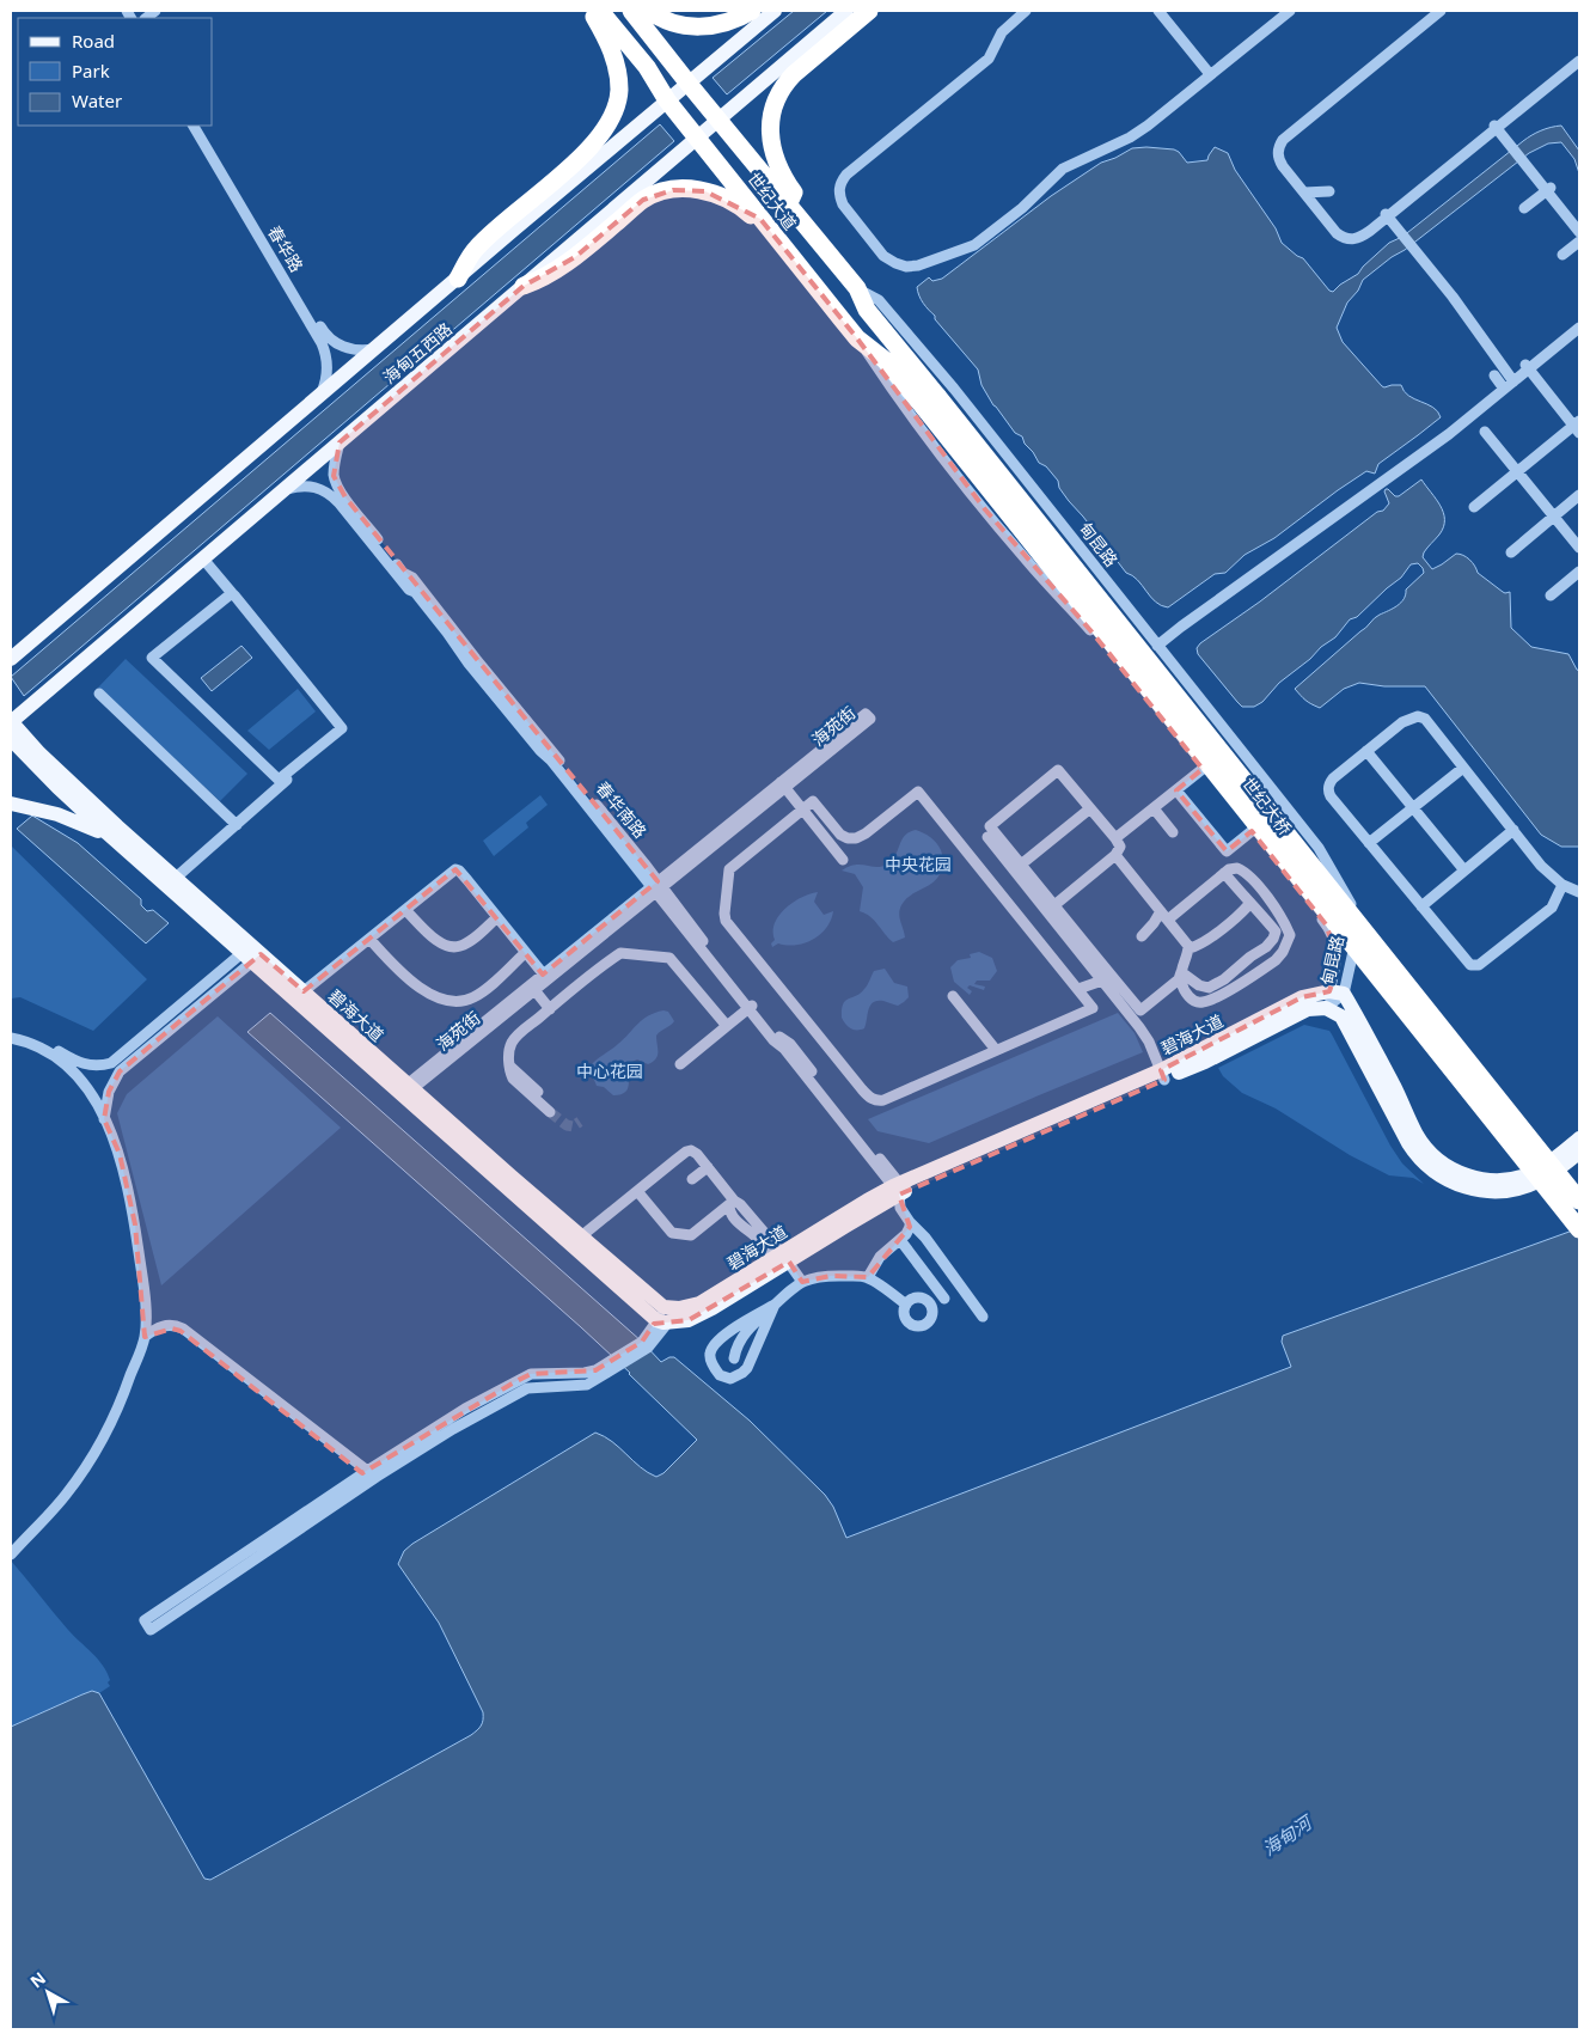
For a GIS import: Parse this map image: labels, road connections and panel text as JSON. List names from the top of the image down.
{
  "streets": {
    "highway": ["世纪大道", "世纪大桥"],
    "main road": ["海甸五西路", "碧海大道"],
    "street": [
      "春华路",
      "甸昆路",
      "海苑街",
      "春华南路"
    ]
  },
  "crossings": [
    ["世纪大道", "海甸五西路"],
    ["世纪大道", "甸昆路"],
    ["世纪大道", "世纪大桥"],
    ["春华路", "海甸五西路"],
    ["海甸五西路", "春华南路"],
    ["海甸五西路", "碧海大道"],
    ["甸昆路", "碧海大道"],
    ["海苑街", "春华南路"],
    ["海苑街", "碧海大道"],
    ["春华南路", "碧海大道"]
  ],
  "water": ["海甸河"],
  "parks": ["中央花园", "中心花园"],
  "legend": ["Road", "Park", "Water"],
  "north": "top left"
}
